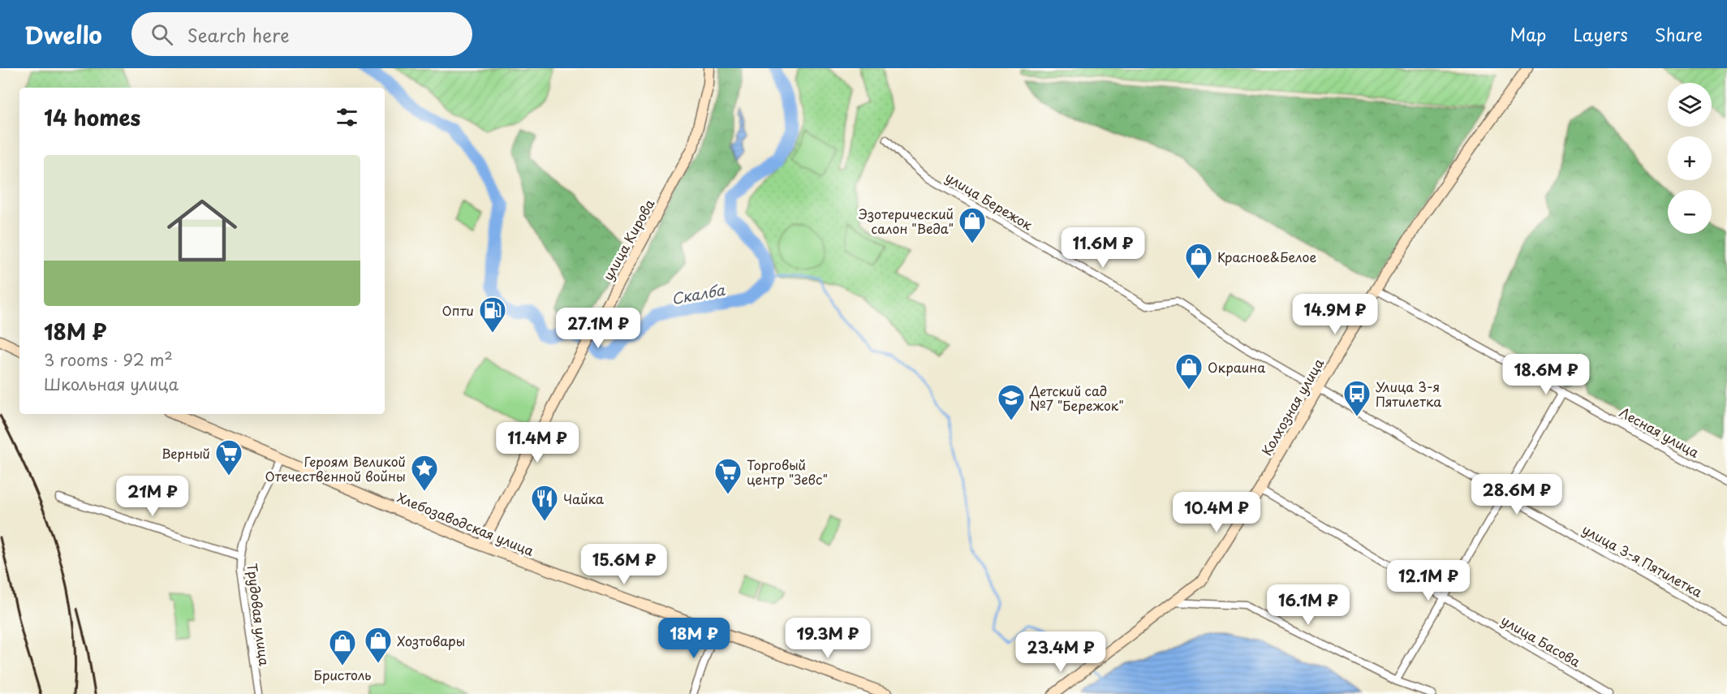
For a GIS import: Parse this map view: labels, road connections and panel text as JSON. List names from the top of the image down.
{
  "streets": {
    "street": [
      "улица Бережок",
      "улица Кирова",
      "Колхозная улица",
      "Лесная улица",
      "Хлебозаводская улица",
      "улица 3-я Пятилетка",
      "Трудовая улица",
      "улица Басова"
    ]
  },
  "crossings": [
    ["улица Бережок", "Колхозная улица"],
    ["улица Бережок", "улица 3-я Пятилетка"],
    ["улица Кирова", "Хлебозаводская улица"],
    ["Колхозная улица", "Лесная улица"],
    ["Колхозная улица", "улица 3-я Пятилетка"],
    ["Колхозная улица", "улица Басова"],
    ["Хлебозаводская улица", "Трудовая улица"]
  ],
  "water": ["Скалба"],
  "places": {
    "shop": [
      "Эзотерический салон \"Веда\"",
      "Красное&Белое",
      "Окраина",
      "Хозтовары",
      "Бристоль"
    ],
    "fuel station": ["Опти"],
    "bus stop": ["Улица 3-я Пятилетка"],
    "school or university": ["Детский сад №7 \"Бережок\""],
    "supermarket": ["Верный", "Торговый центр \"Зевс\""],
    "place": ["Героям Великой Отечественной войны"],
    "restaurant": ["Чайка"]
  },
  "page": {
    "header": "Dwello",
    "search": "Search here",
    "nav": ["Map", "Layers", "Share"],
    "map_buttons": ["+", "−"],
    "heading": "14 homes",
    "list": [
      {
        "name": "18M ₽",
        "note": "3 rooms · 92 m² · Школьная улица"
      }
    ],
    "price": [
      "11.6M ₽",
      "14.9M ₽",
      "27.1M ₽",
      "18.6M ₽",
      "11.4M ₽",
      "28.6M ₽",
      "21M ₽",
      "10.4M ₽",
      "15.6M ₽",
      "12.1M ₽",
      "16.1M ₽",
      "18M ₽",
      "19.3M ₽",
      "23.4M ₽"
    ]
  }
}
